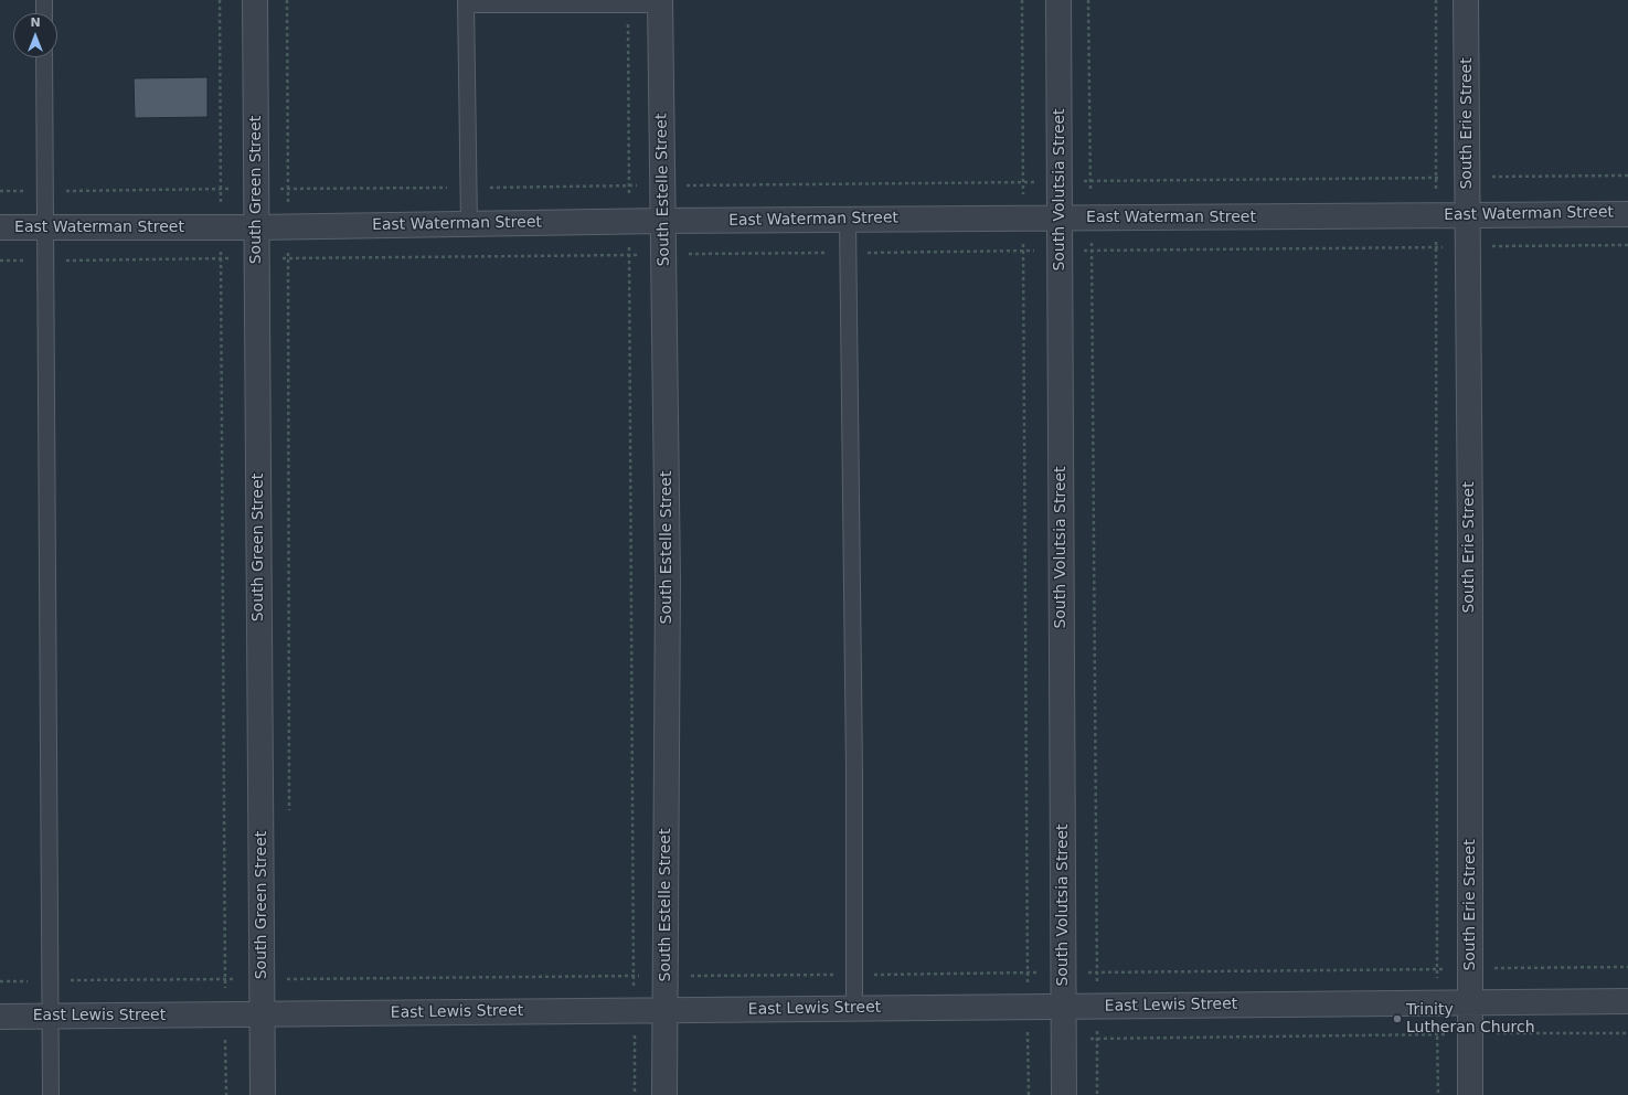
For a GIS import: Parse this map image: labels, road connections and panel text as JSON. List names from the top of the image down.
{
  "streets": {
    "street": [
      "South Erie Street",
      "South Green Street",
      "South Estelle Street",
      "South Volutsia Street",
      "East Waterman Street",
      "East Lewis Street"
    ]
  },
  "crossings": [
    ["South Erie Street", "East Waterman Street"],
    ["South Erie Street", "East Lewis Street"],
    ["South Green Street", "East Waterman Street"],
    ["South Green Street", "East Lewis Street"],
    ["South Estelle Street", "East Waterman Street"],
    ["South Estelle Street", "East Lewis Street"],
    ["South Volutsia Street", "East Waterman Street"],
    ["South Volutsia Street", "East Lewis Street"]
  ],
  "places": ["Trinity Lutheran Church"],
  "north": "top"
}
